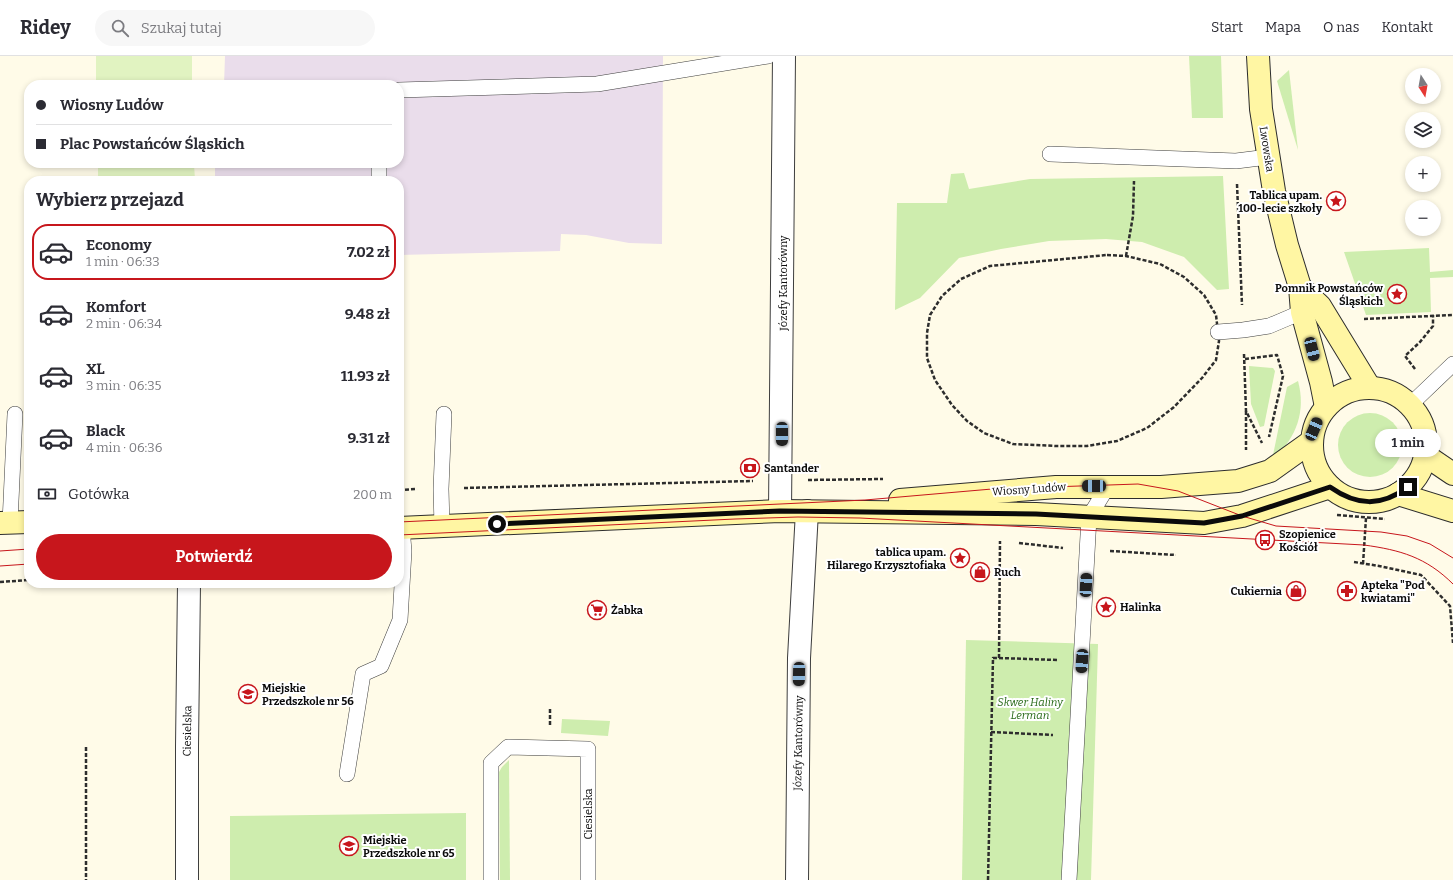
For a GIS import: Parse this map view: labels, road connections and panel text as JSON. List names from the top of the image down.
{
  "streets": {
    "street": [
      "Lwowska",
      "Józefy Kantorówny",
      "Wiosny Ludów",
      "Ciesielska"
    ]
  },
  "crossings": [
    ["Lwowska", "Wiosny Ludów"],
    ["Józefy Kantorówny", "Wiosny Ludów"]
  ],
  "parks": ["Skwer Haliny Lerman"],
  "places": {
    "place": [
      "Tablica upam. 100-lecie szkoły",
      "Pomnik Powstańców Śląskich",
      "tablica upam. Hilarego Krzysztofiaka",
      "Halinka"
    ],
    "bank": ["Santander"],
    "bus stop": ["Szopienice Kościół"],
    "shop": ["Ruch", "Cukiernia"],
    "pharmacy": ["Apteka \"Pod kwiatami\""],
    "supermarket": ["Żabka"],
    "school or university": ["Miejskie Przedszkole nr 56", "Miejskie Przedszkole nr 65"]
  },
  "north": "bottom",
  "page": {
    "header": "Ridey",
    "search": "Szukaj tutaj",
    "nav": [
      "Start",
      "Mapa",
      "O nas",
      "Kontakt"
    ],
    "map_buttons": ["+", "−"],
    "banner": ["Wiosny Ludów", "Plac Powstańców Śląskich"],
    "heading": "Wybierz przejazd",
    "list": [
      {
        "name": "Economy",
        "note": "1 min · 06:33",
        "value": "7.02 zł"
      },
      {
        "name": "Komfort",
        "note": "2 min · 06:34",
        "value": "9.48 zł"
      },
      {
        "name": "XL",
        "note": "3 min · 06:35",
        "value": "11.93 zł"
      },
      {
        "name": "Black",
        "note": "4 min · 06:36",
        "value": "9.31 zł"
      }
    ],
    "bubble": "1 min",
    "pay": ["Gotówka", "200 m"],
    "buttons": "Potwierdź"
  }
}
